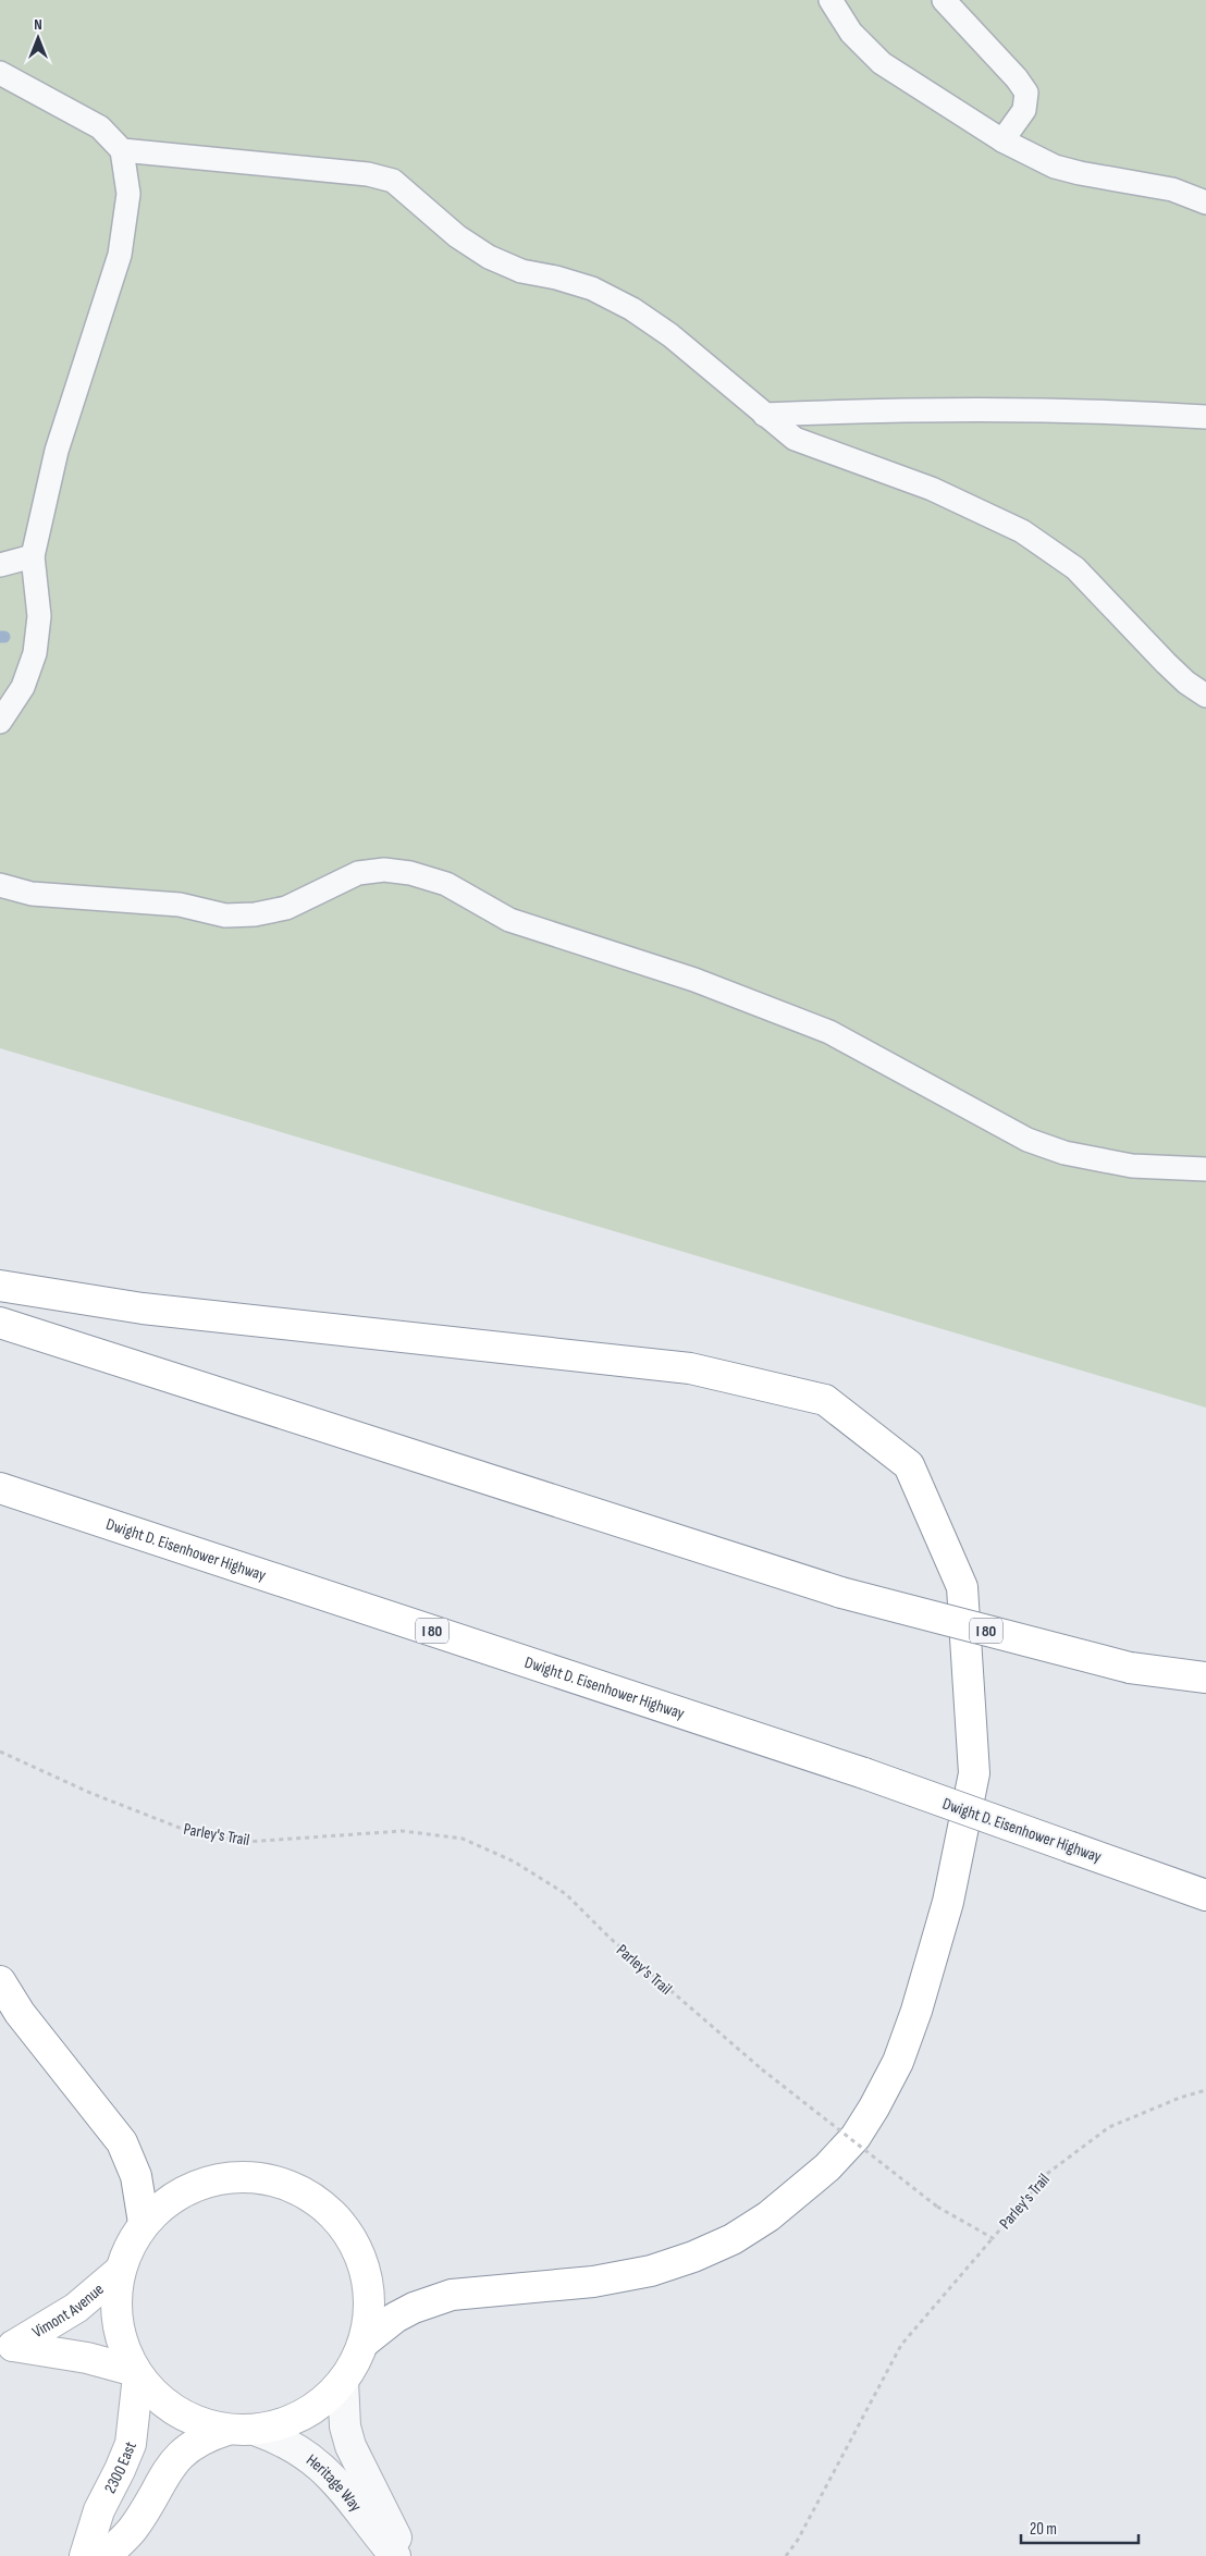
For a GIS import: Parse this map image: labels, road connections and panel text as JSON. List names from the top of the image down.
{
  "streets": {
    "main road": [
      "Dwight D. Eisenhower Highway",
      "I 80",
      "Vimont Avenue",
      "2300 East"
    ],
    "street": ["Heritage Way"],
    "path": ["Parley's Trail"]
  },
  "crossings": [
    ["Vimont Avenue", "2300 East"]
  ],
  "scale_bar": "20 m",
  "north": "top"
}
